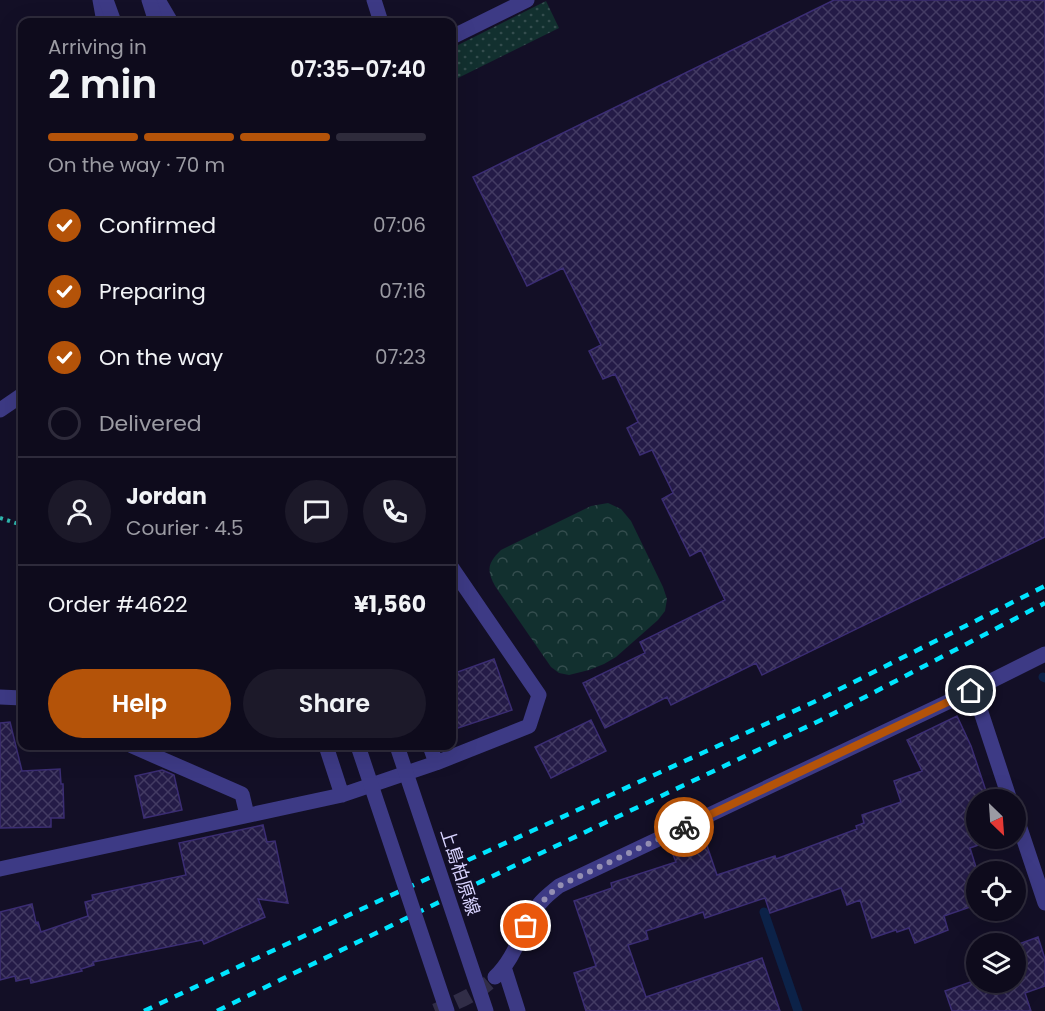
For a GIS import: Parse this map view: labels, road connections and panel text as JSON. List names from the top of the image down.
{
  "streets": {
    "street": ["上島柏原線"]
  },
  "north": "bottom right",
  "page": {
    "heading": ["2 min", "Arriving in", "07:35–07:40"],
    "panel": [
      "Jordan",
      "Courier · 4.5",
      "Order #4622",
      "¥1,560"
    ],
    "bar": "On the way · 70 m",
    "list": [
      ["Confirmed", "07:06"],
      ["Preparing", "07:16"],
      ["On the way", "07:23"],
      "Delivered"
    ],
    "buttons": ["Help", "Share"]
  }
}
